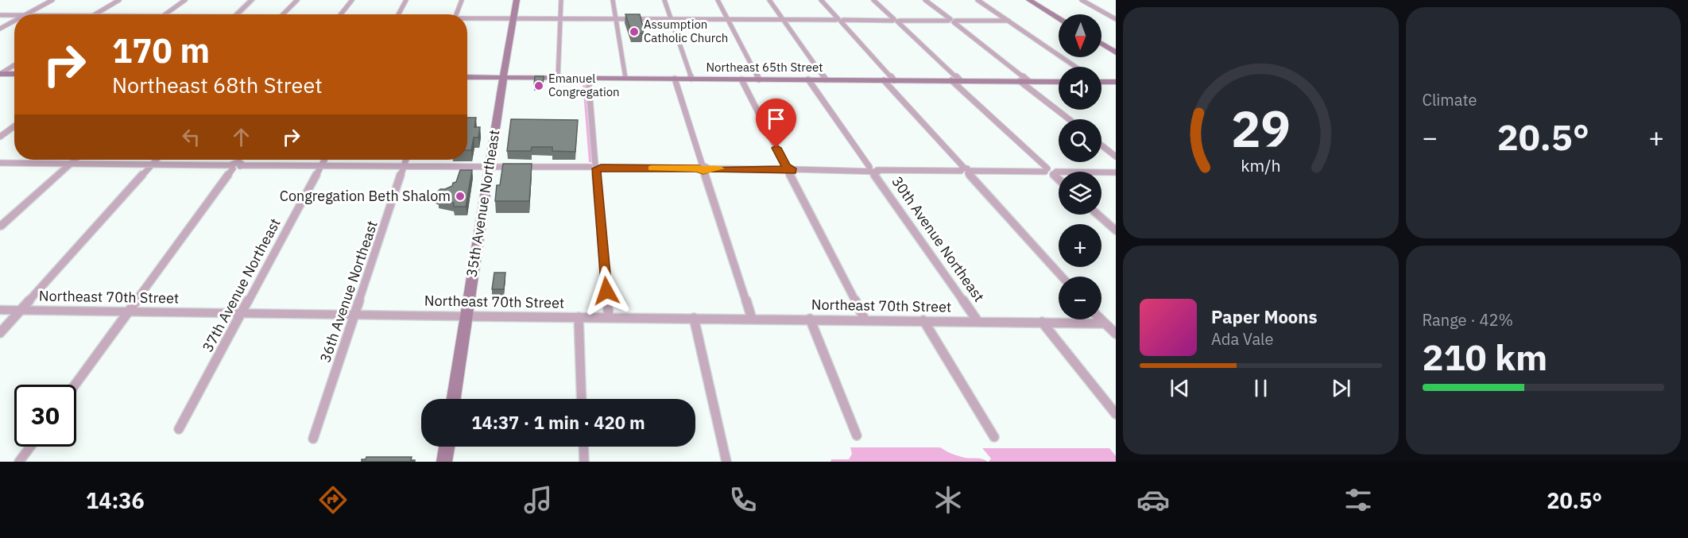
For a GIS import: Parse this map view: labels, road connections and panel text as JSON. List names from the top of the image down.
{
  "streets": {
    "main road": ["Northeast 65th Street", "35th Avenue Northeast"],
    "street": [
      "30th Avenue Northeast",
      "37th Avenue Northeast",
      "36th Avenue Northeast",
      "Northeast 70th Street"
    ]
  },
  "crossings": [
    ["Northeast 65th Street", "35th Avenue Northeast"],
    ["Northeast 65th Street", "30th Avenue Northeast"],
    ["35th Avenue Northeast", "Northeast 70th Street"],
    ["30th Avenue Northeast", "Northeast 70th Street"],
    ["37th Avenue Northeast", "Northeast 70th Street"],
    ["36th Avenue Northeast", "Northeast 70th Street"]
  ],
  "places": ["Assumption Catholic Church", "Emanuel Congregation", "Congregation Beth Shalom"],
  "north": "bottom",
  "page": {
    "tile": [
      "Climate",
      ["Range · 42%", "210 km"]
    ],
    "map_buttons": ["+", "−"],
    "turn": ["170 m", "Northeast 68th Street"],
    "heat": ["−", "20.5°", "+"],
    "song": ["Paper Moons", "Ada Vale"],
    "limit": "30",
    "trip": "14:37 · 1 min · 420 m",
    "tabs": ["14:36", "20.5°"],
    "gauge": ["29", "km/h"]
  }
}
